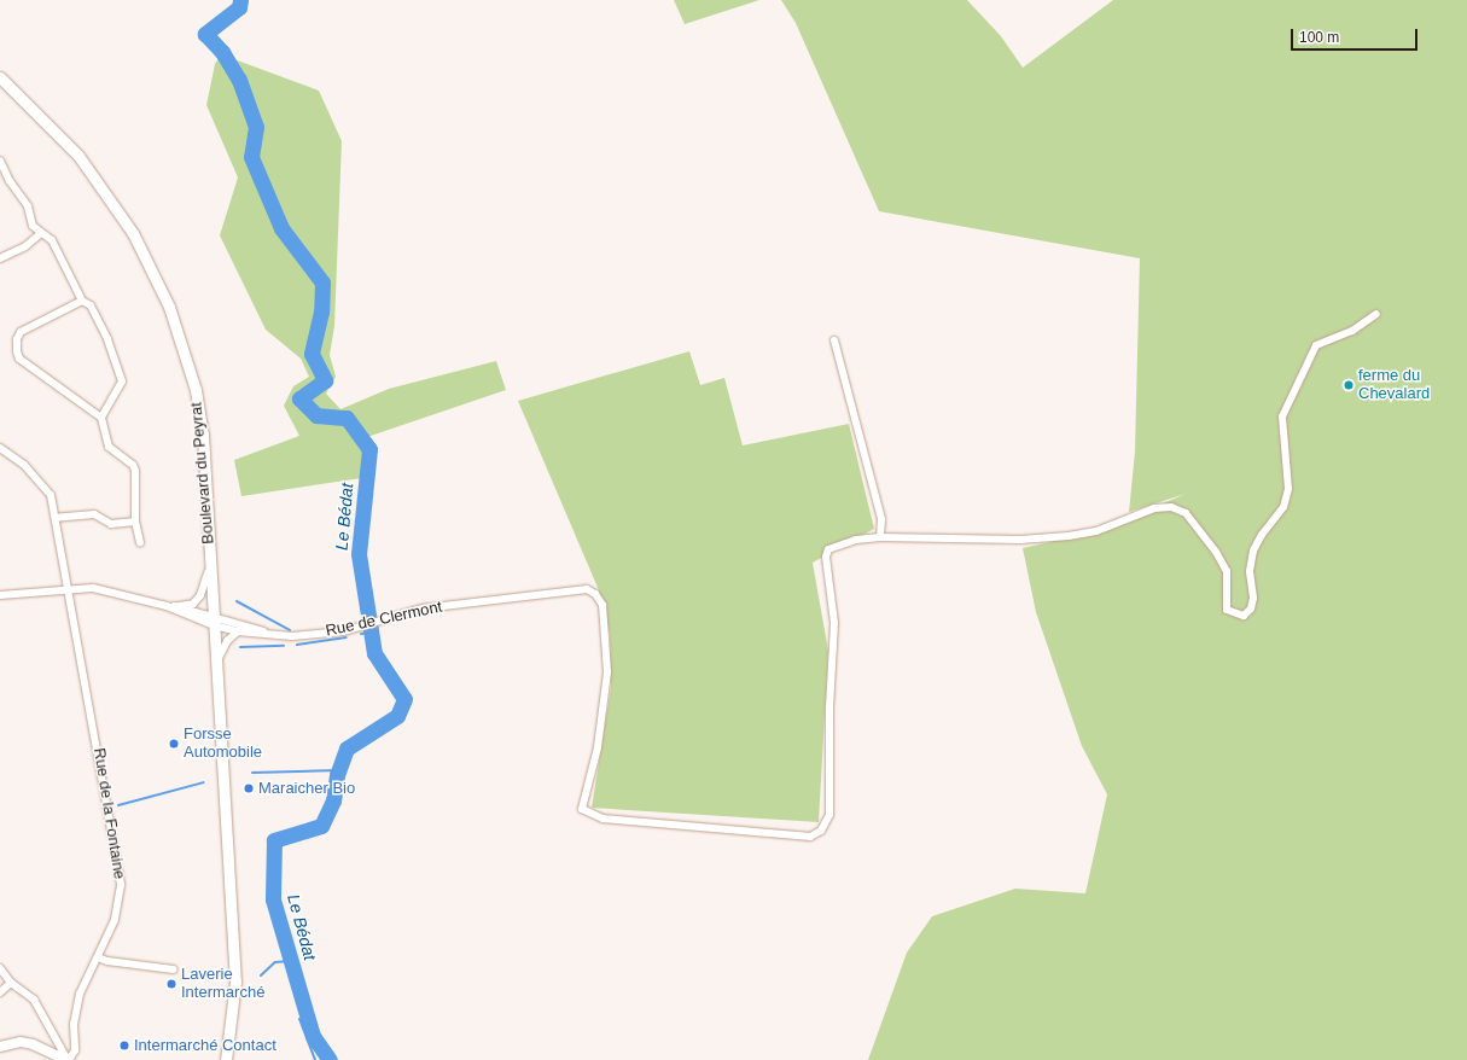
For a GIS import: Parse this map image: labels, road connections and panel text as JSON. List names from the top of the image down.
{
  "streets": {
    "main road": ["Boulevard du Peyrat"],
    "street": ["Rue de Clermont", "Rue de la Fontaine"]
  },
  "crossings": [
    ["Boulevard du Peyrat", "Rue de Clermont"]
  ],
  "water": ["Le Bédat"],
  "places": [
    "ferme du Chevalard",
    "Forsse Automobile",
    "Maraicher Bio",
    "Laverie Intermarché",
    "Intermarché Contact"
  ],
  "scale_bar": "100 m"
}
